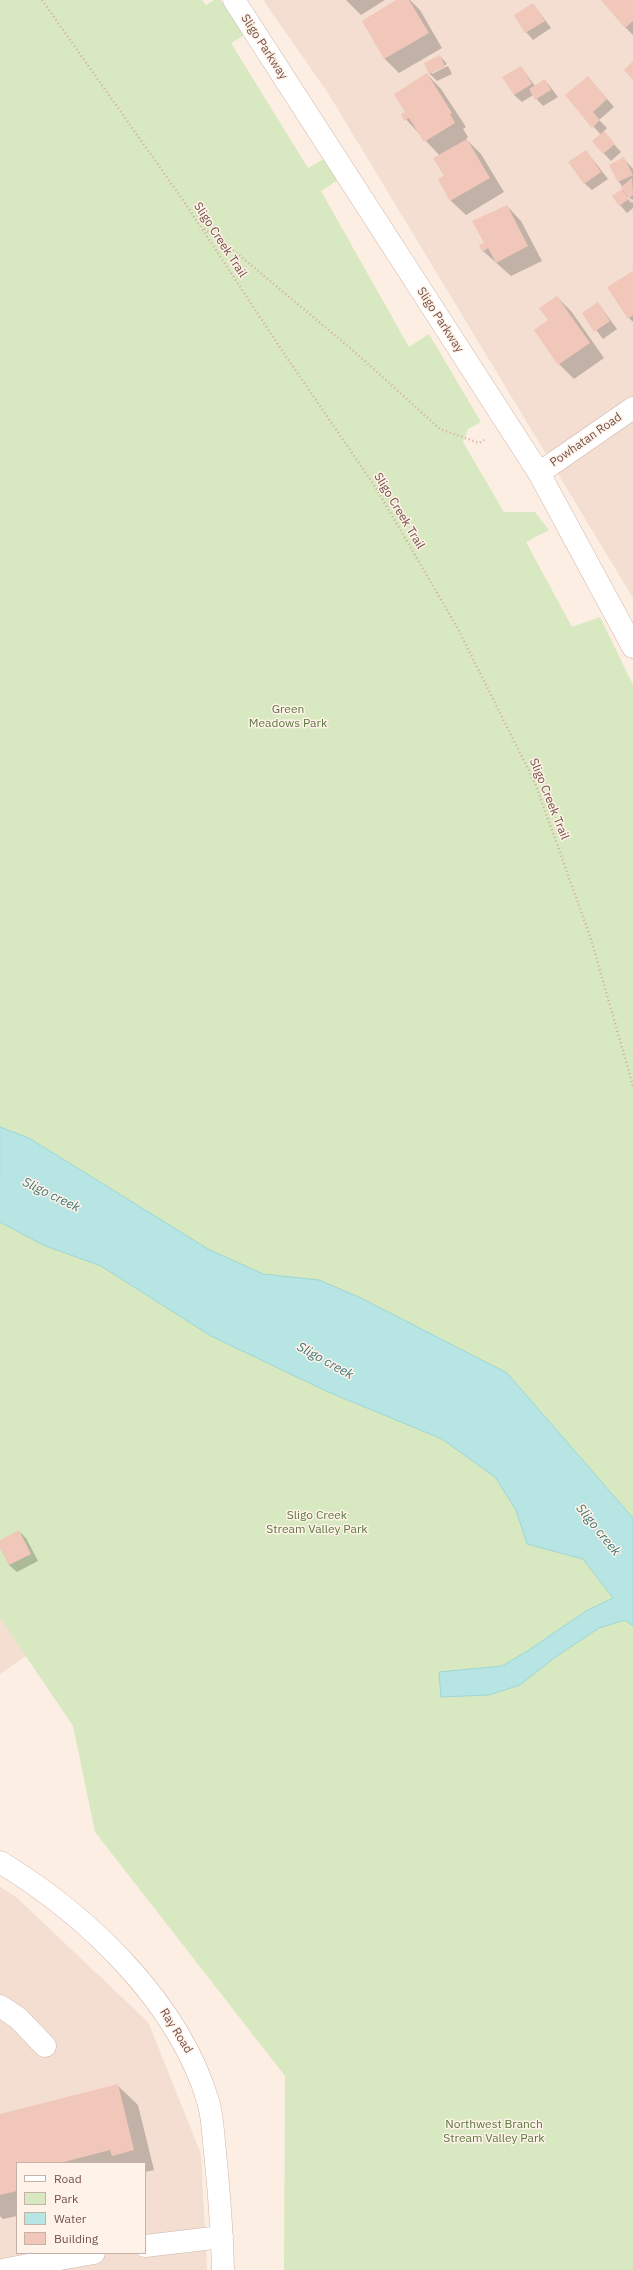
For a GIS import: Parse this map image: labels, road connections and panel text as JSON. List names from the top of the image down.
{
  "streets": {
    "street": ["Sligo Parkway", "Powhatan Road", "Ray Road"],
    "path": ["Sligo Creek Trail"]
  },
  "crossings": [
    ["Sligo Parkway", "Powhatan Road"]
  ],
  "water": ["Sligo creek"],
  "parks": ["Green Meadows Park", "Sligo Creek Stream Valley Park", "Northwest Branch Stream Valley Park"],
  "legend": [
    "Road",
    "Park",
    "Water",
    "Building"
  ]
}
